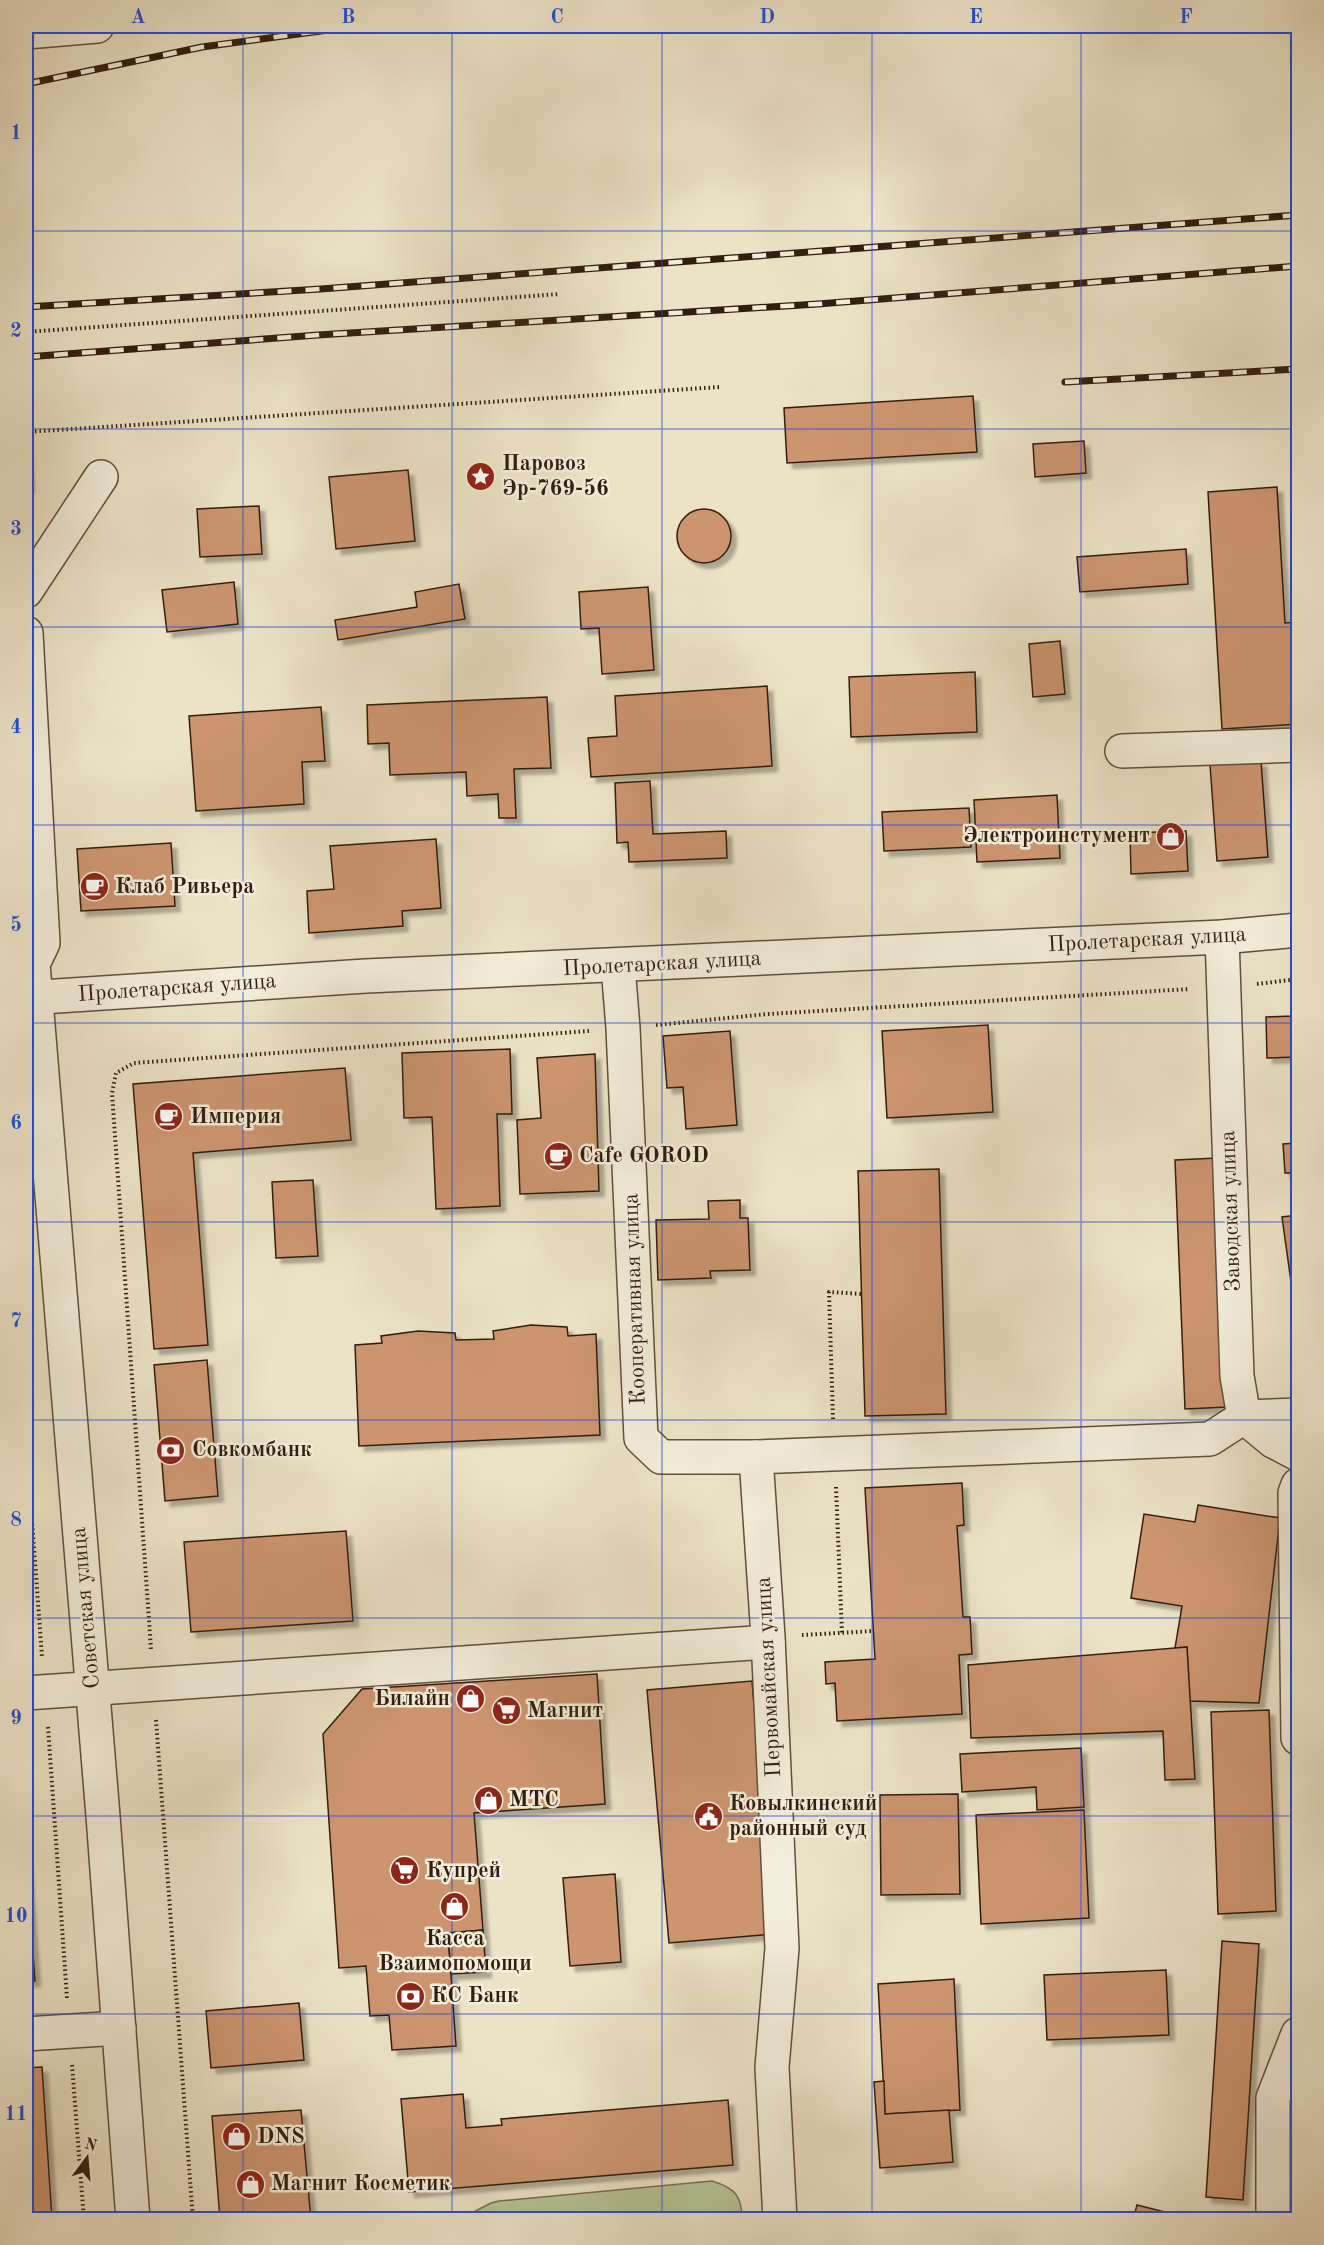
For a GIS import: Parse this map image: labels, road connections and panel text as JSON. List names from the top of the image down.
{
  "streets": {
    "street": [
      "Пролетарская улица",
      "Заводская улица",
      "Кооперативная улица",
      "Советская улица",
      "Первомайская улица"
    ]
  },
  "crossings": [
    ["Пролетарская улица", "Заводская улица"],
    ["Пролетарская улица", "Кооперативная улица"],
    ["Пролетарская улица", "Советская улица"],
    ["Заводская улица", "Кооперативная улица"],
    ["Кооперативная улица", "Первомайская улица"]
  ],
  "places": {
    "place": ["Паровоз Эр-769-56"],
    "shop": [
      "Электроинстумент",
      "Билайн",
      "МТС",
      "Касса Взаимопомощи",
      "DNS",
      "Магнит Косметик"
    ],
    "cafe": ["Клаб Ривьера", "Империя", "Cafe GOROD"],
    "bank": ["Совкомбанк", "КС Банк"],
    "supermarket": ["Магнит", "Купрей"],
    "public building": ["Ковылкинский районный суд"]
  },
  "north": "top",
  "grid": {
    "columns": [
      "A",
      "B",
      "C",
      "D",
      "E",
      "F"
    ],
    "rows": [
      "1",
      "2",
      "3",
      "4",
      "5",
      "6",
      "7",
      "8",
      "9",
      "10",
      "11"
    ]
  }
}
